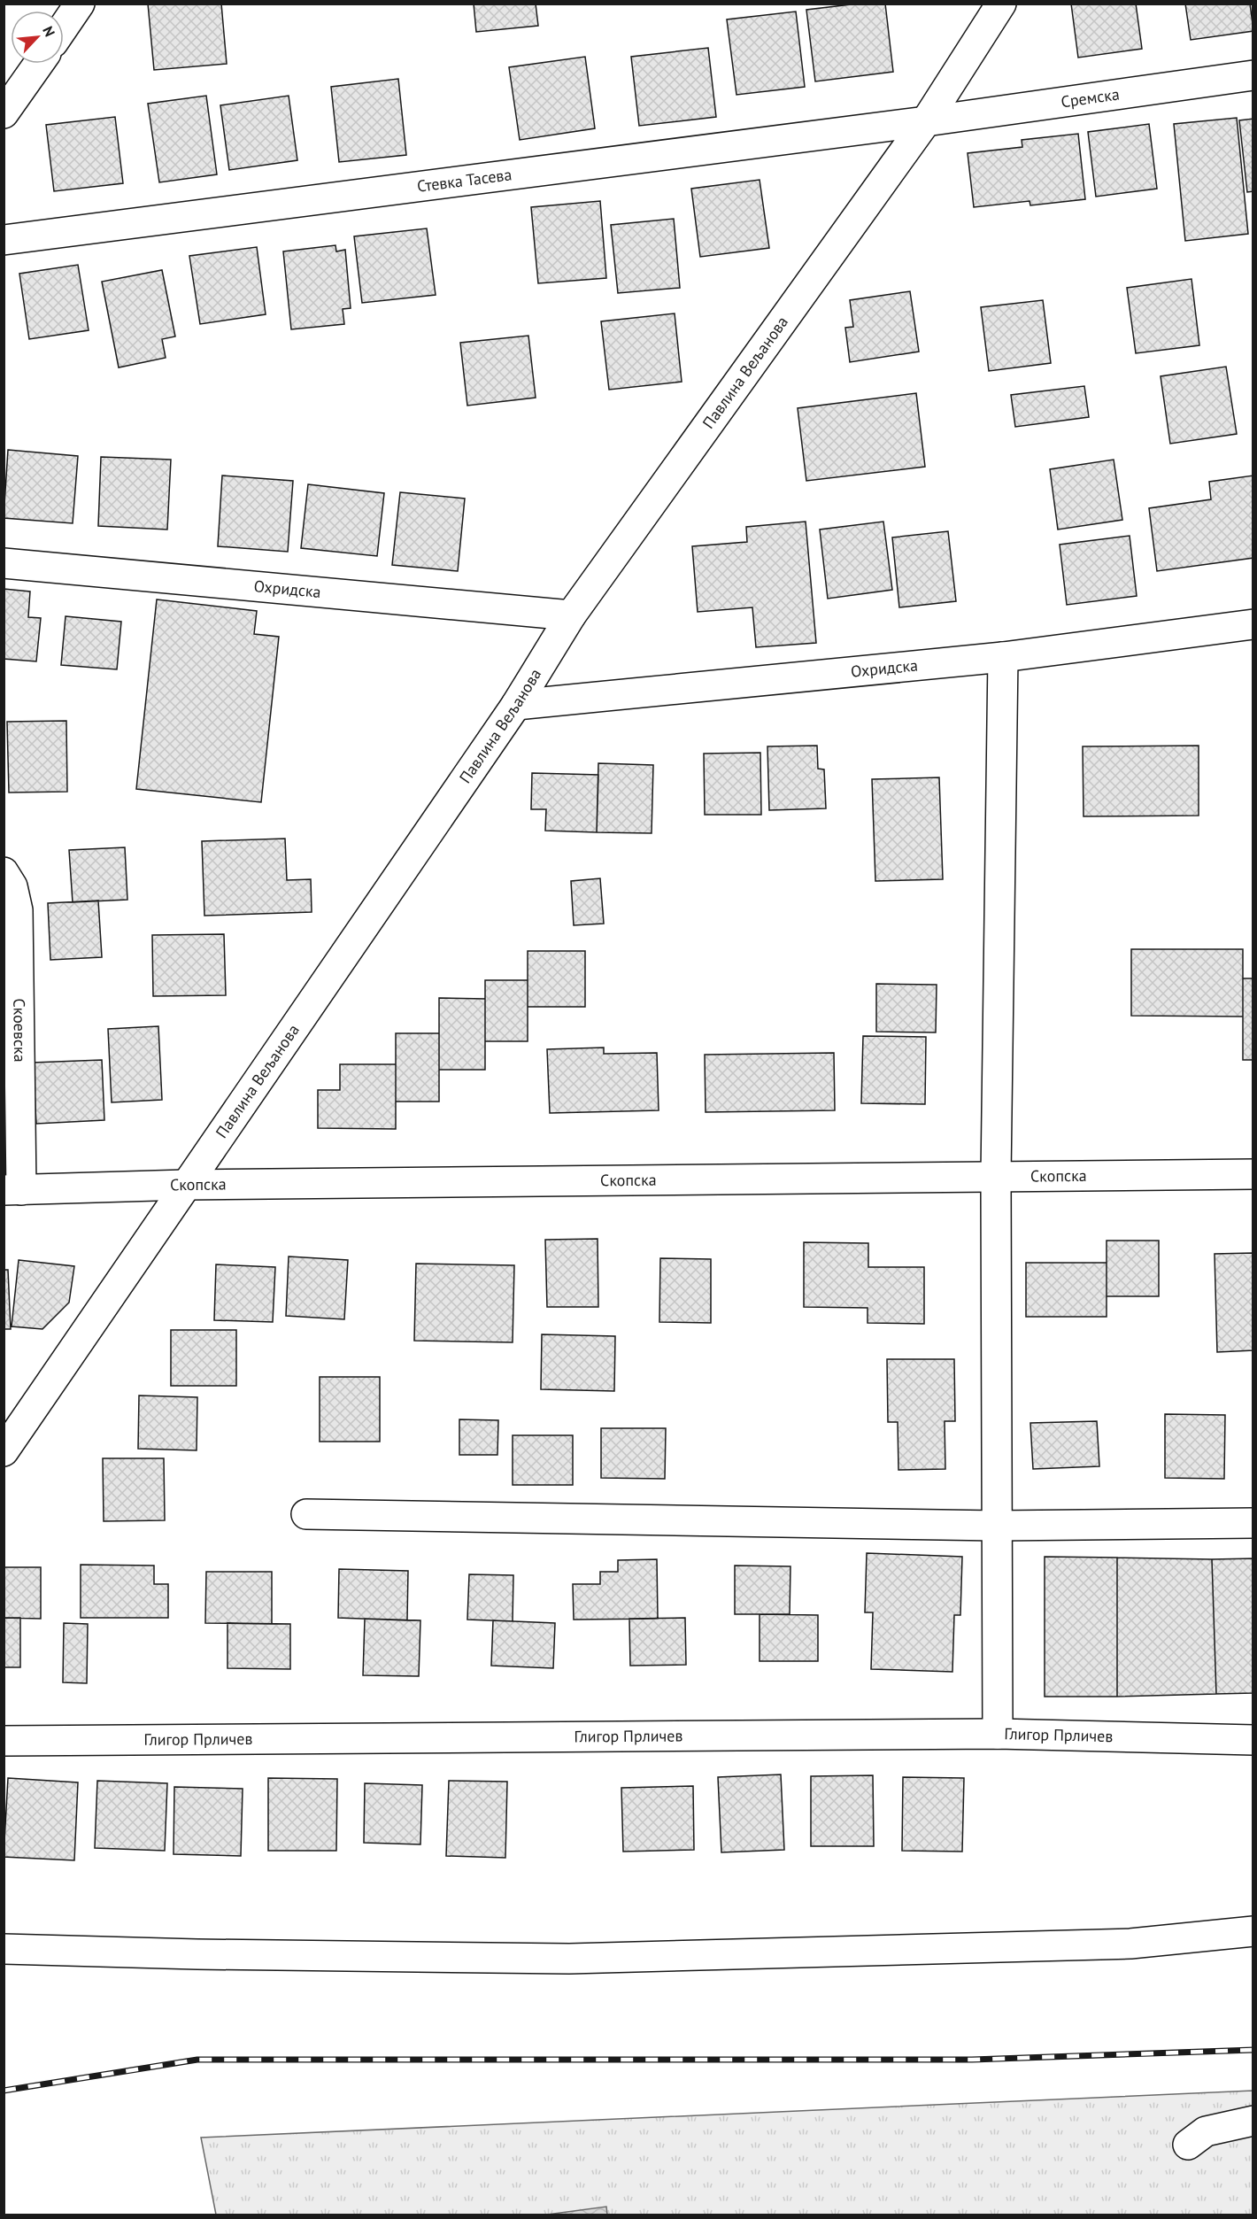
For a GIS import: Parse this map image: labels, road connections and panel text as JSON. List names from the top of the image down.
{
  "streets": {
    "street": [
      "Сремска",
      "Стевка Тасева",
      "Павлина Вељанова",
      "Охридска",
      "Скоевска",
      "Скопска",
      "Глигор Прличев"
    ]
  },
  "crossings": [
    ["Сремска", "Стевка Тасева"],
    ["Сремска", "Павлина Вељанова"],
    ["Стевка Тасева", "Павлина Вељанова"],
    ["Павлина Вељанова", "Охридска"],
    ["Павлина Вељанова", "Скопска"],
    ["Скоевска", "Скопска"]
  ],
  "north": "top right"
}
